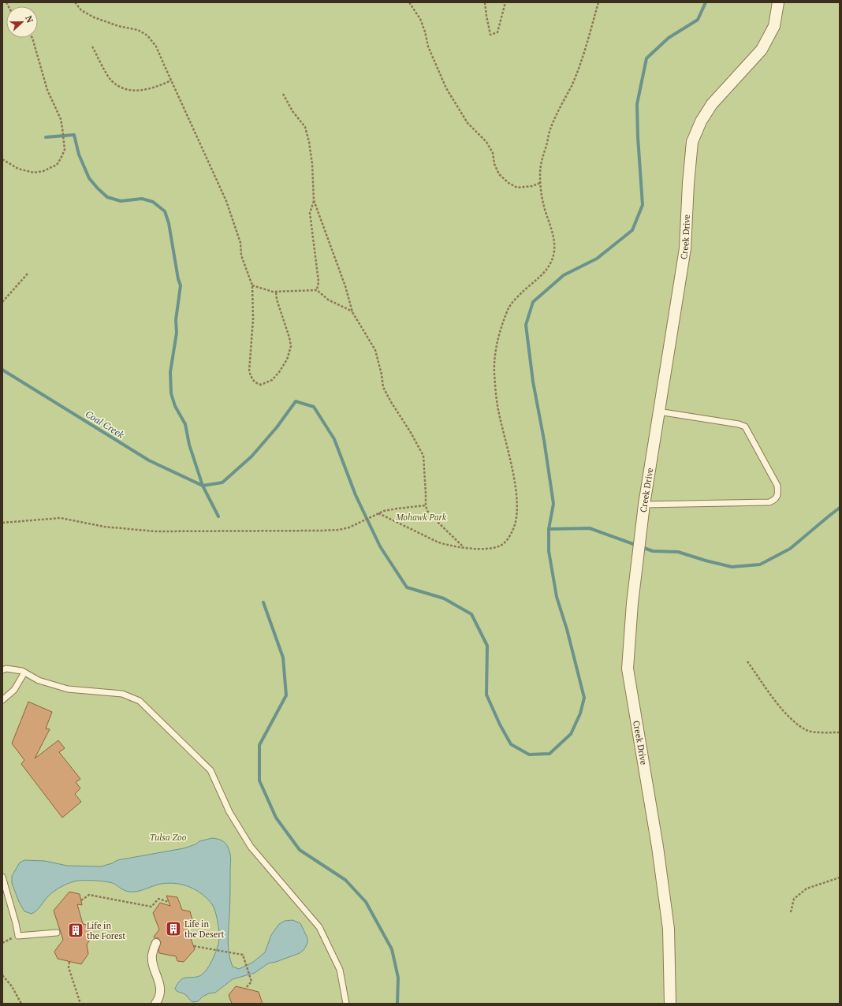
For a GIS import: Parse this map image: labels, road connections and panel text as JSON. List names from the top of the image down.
{
  "streets": {
    "street": ["Creek Drive"]
  },
  "water": ["Coal Creek"],
  "parks": ["Mohawk Park", "Tulsa Zoo"],
  "places": {
    "building": ["Life in the Desert", "Life in the Forest"]
  },
  "north": "right"
}
